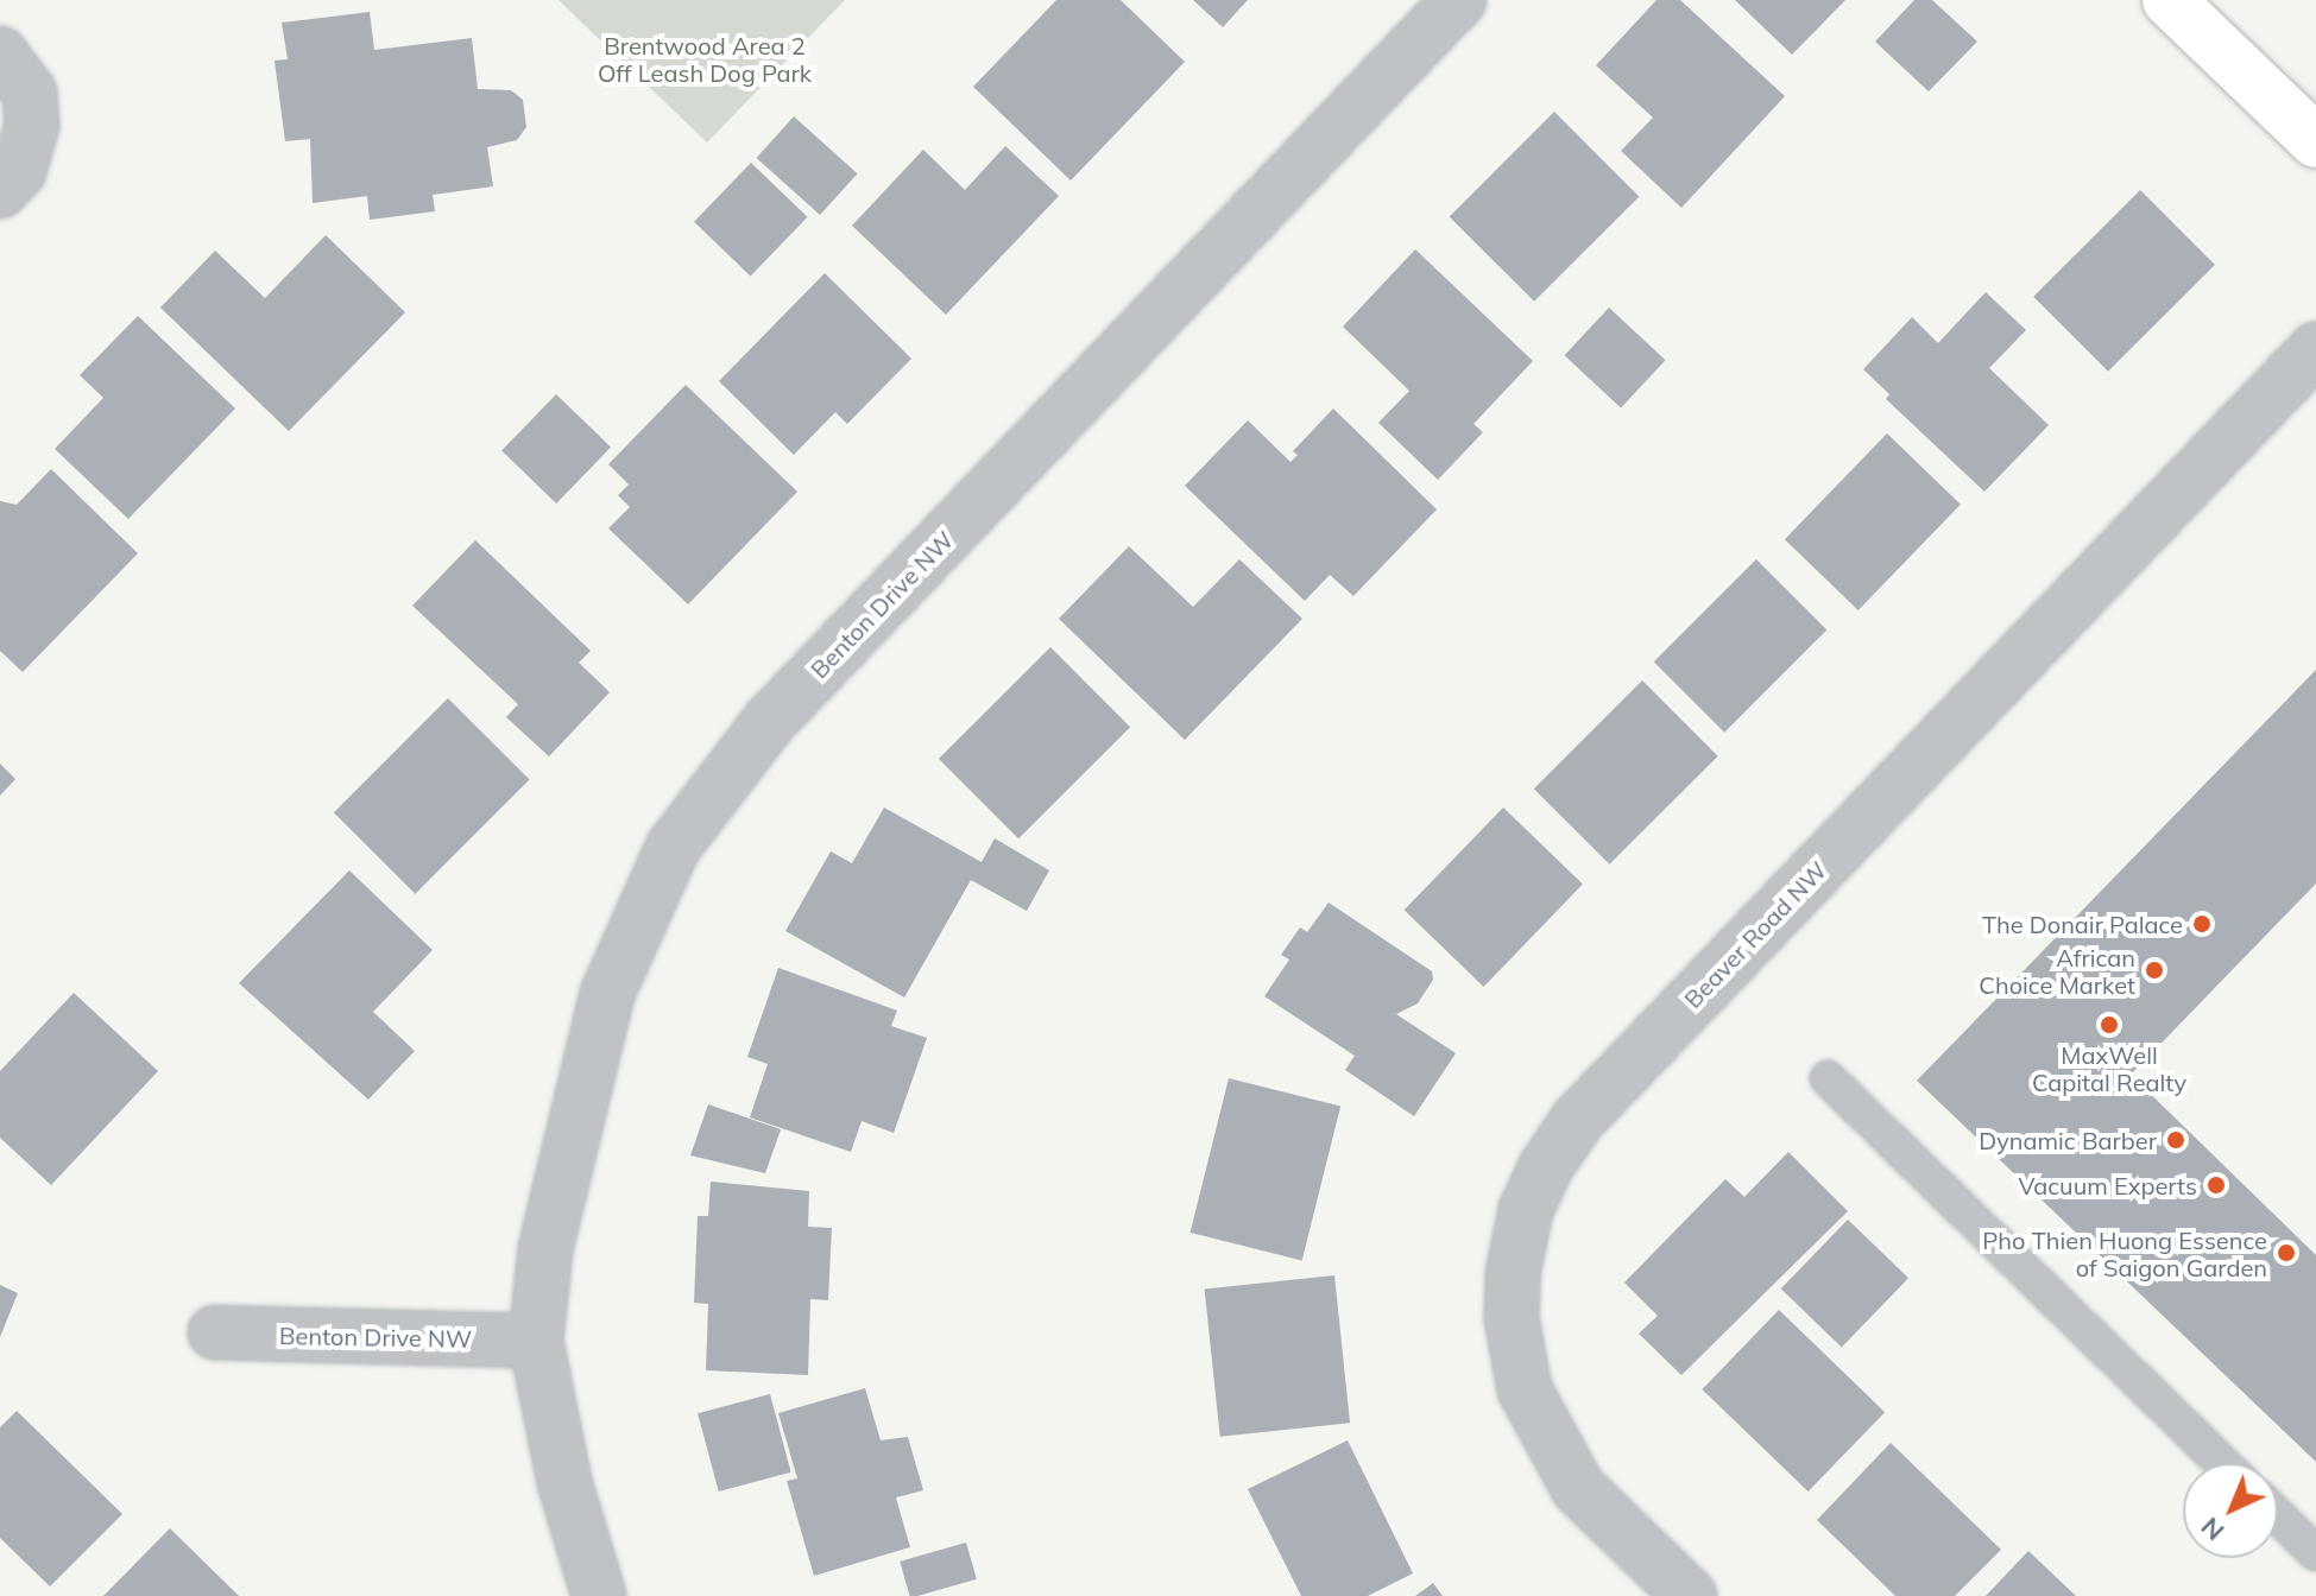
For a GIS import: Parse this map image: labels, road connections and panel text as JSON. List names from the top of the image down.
{
  "streets": {
    "street": ["Benton Drive NW", "Beaver Road NW"]
  },
  "parks": ["Brentwood Area 2 Off Leash Dog Park"],
  "places": [
    "The Donair Palace",
    "African Choice Market",
    "MaxWell Capital Realty",
    "Dynamic Barber",
    "Vacuum Experts",
    "Pho Thien Huong Essence of Saigon Garden"
  ],
  "north": "bottom left"
}
